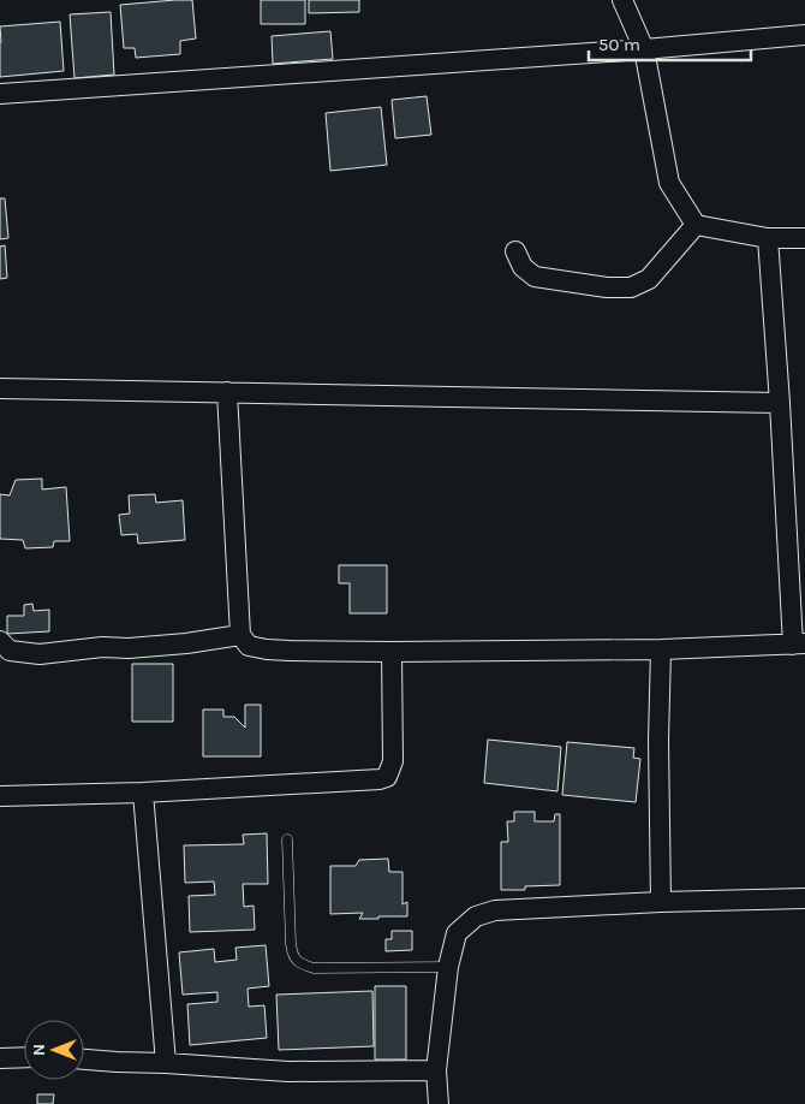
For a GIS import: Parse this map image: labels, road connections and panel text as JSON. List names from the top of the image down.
{
  "scale_bar": "50 m",
  "north": "left"
}
